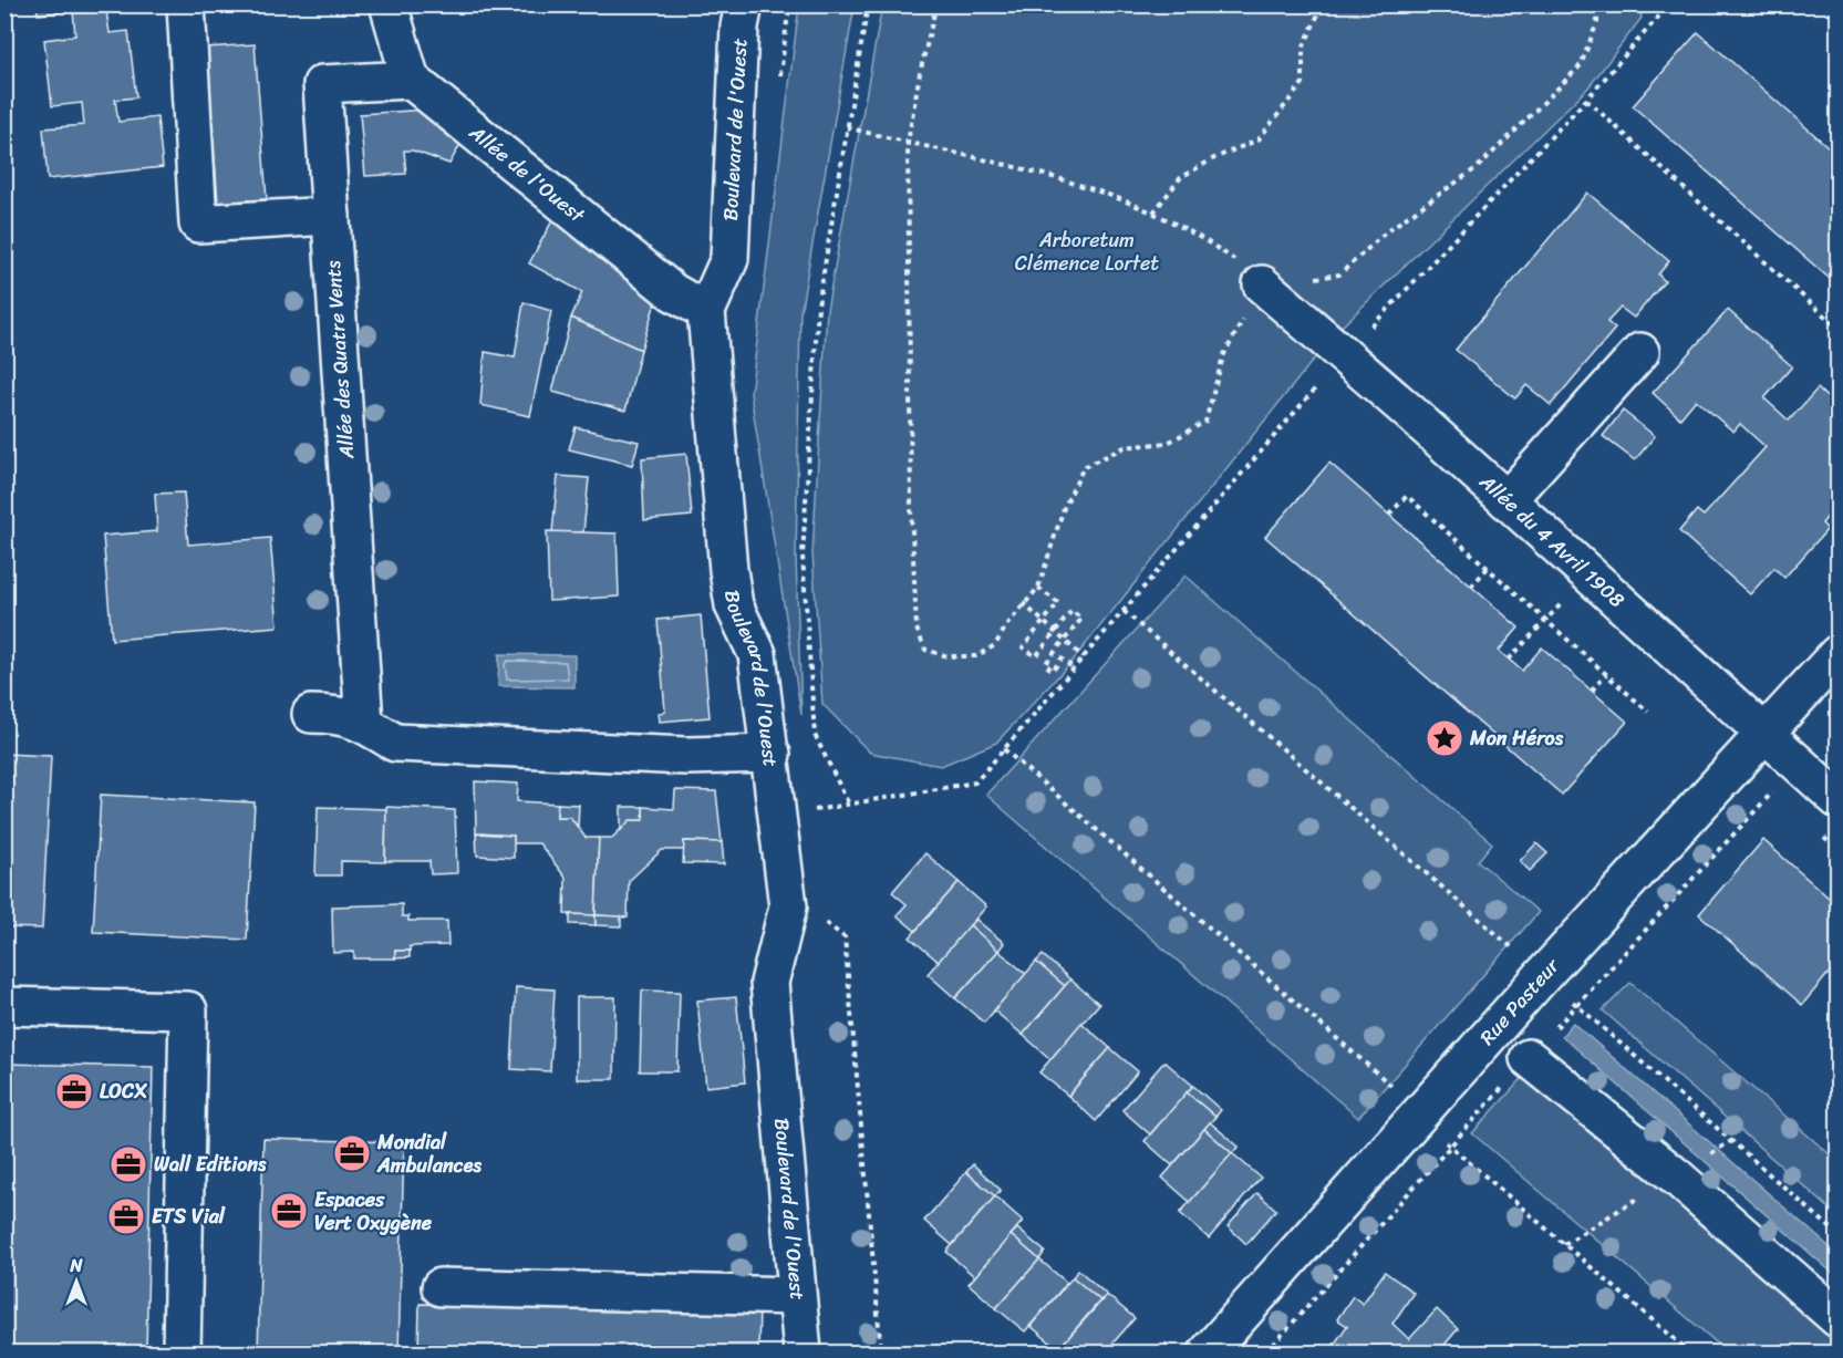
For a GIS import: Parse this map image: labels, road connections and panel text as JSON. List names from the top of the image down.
{
  "streets": {
    "street": [
      "Boulevard de l'Ouest",
      "Allée de l'Ouest",
      "Allée des Quatre Vents",
      "Allée du 4 Avril 1908",
      "Rue Pasteur"
    ]
  },
  "crossings": [
    ["Boulevard de l'Ouest", "Allée de l'Ouest"],
    ["Allée de l'Ouest", "Allée des Quatre Vents"],
    ["Allée du 4 Avril 1908", "Rue Pasteur"]
  ],
  "parks": ["Arboretum Clémence Lortet"],
  "places": {
    "place": ["Mon Héros"],
    "office": [
      "LOCX",
      "Mondial Ambulances",
      "Wall Editions",
      "Espaces Vert Oxygène",
      "ETS Vial"
    ]
  },
  "north": "top"
}
